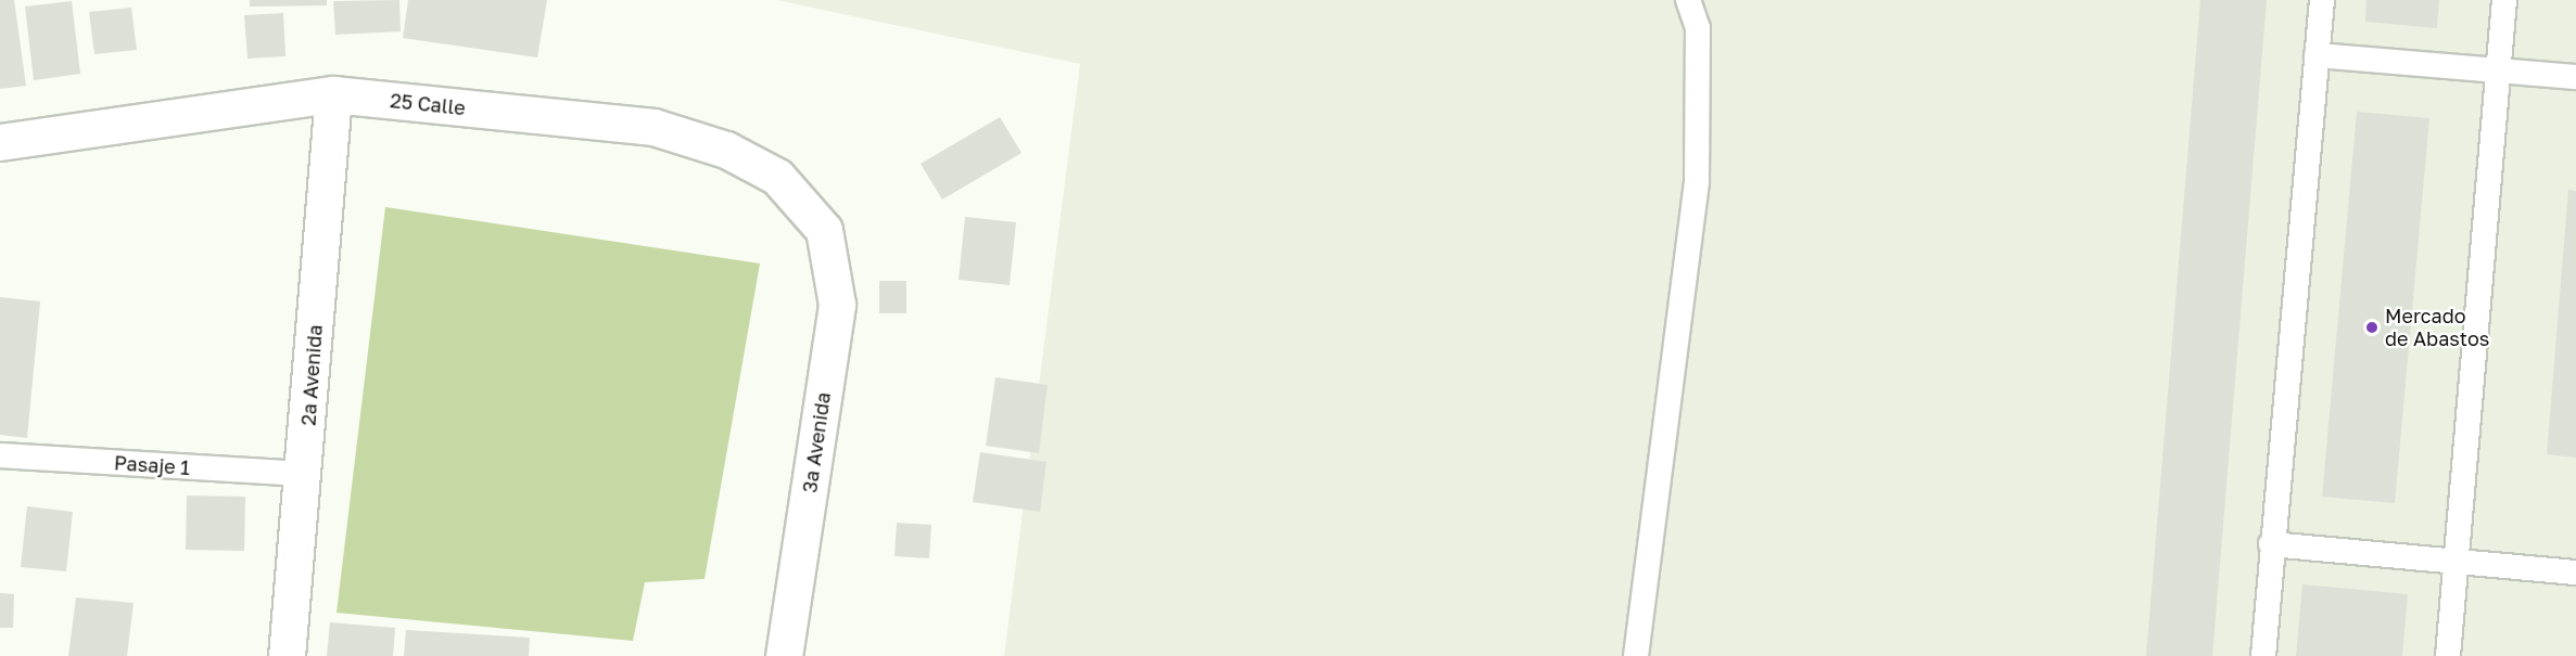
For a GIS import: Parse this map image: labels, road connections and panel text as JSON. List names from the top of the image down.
{
  "streets": {
    "street": ["25 Calle", "2a Avenida", "3a Avenida"],
    "lane": ["Pasaje 1"]
  },
  "crossings": [
    ["25 Calle", "2a Avenida"],
    ["25 Calle", "3a Avenida"],
    ["2a Avenida", "Pasaje 1"]
  ],
  "places": ["Mercado de Abastos"]
}
